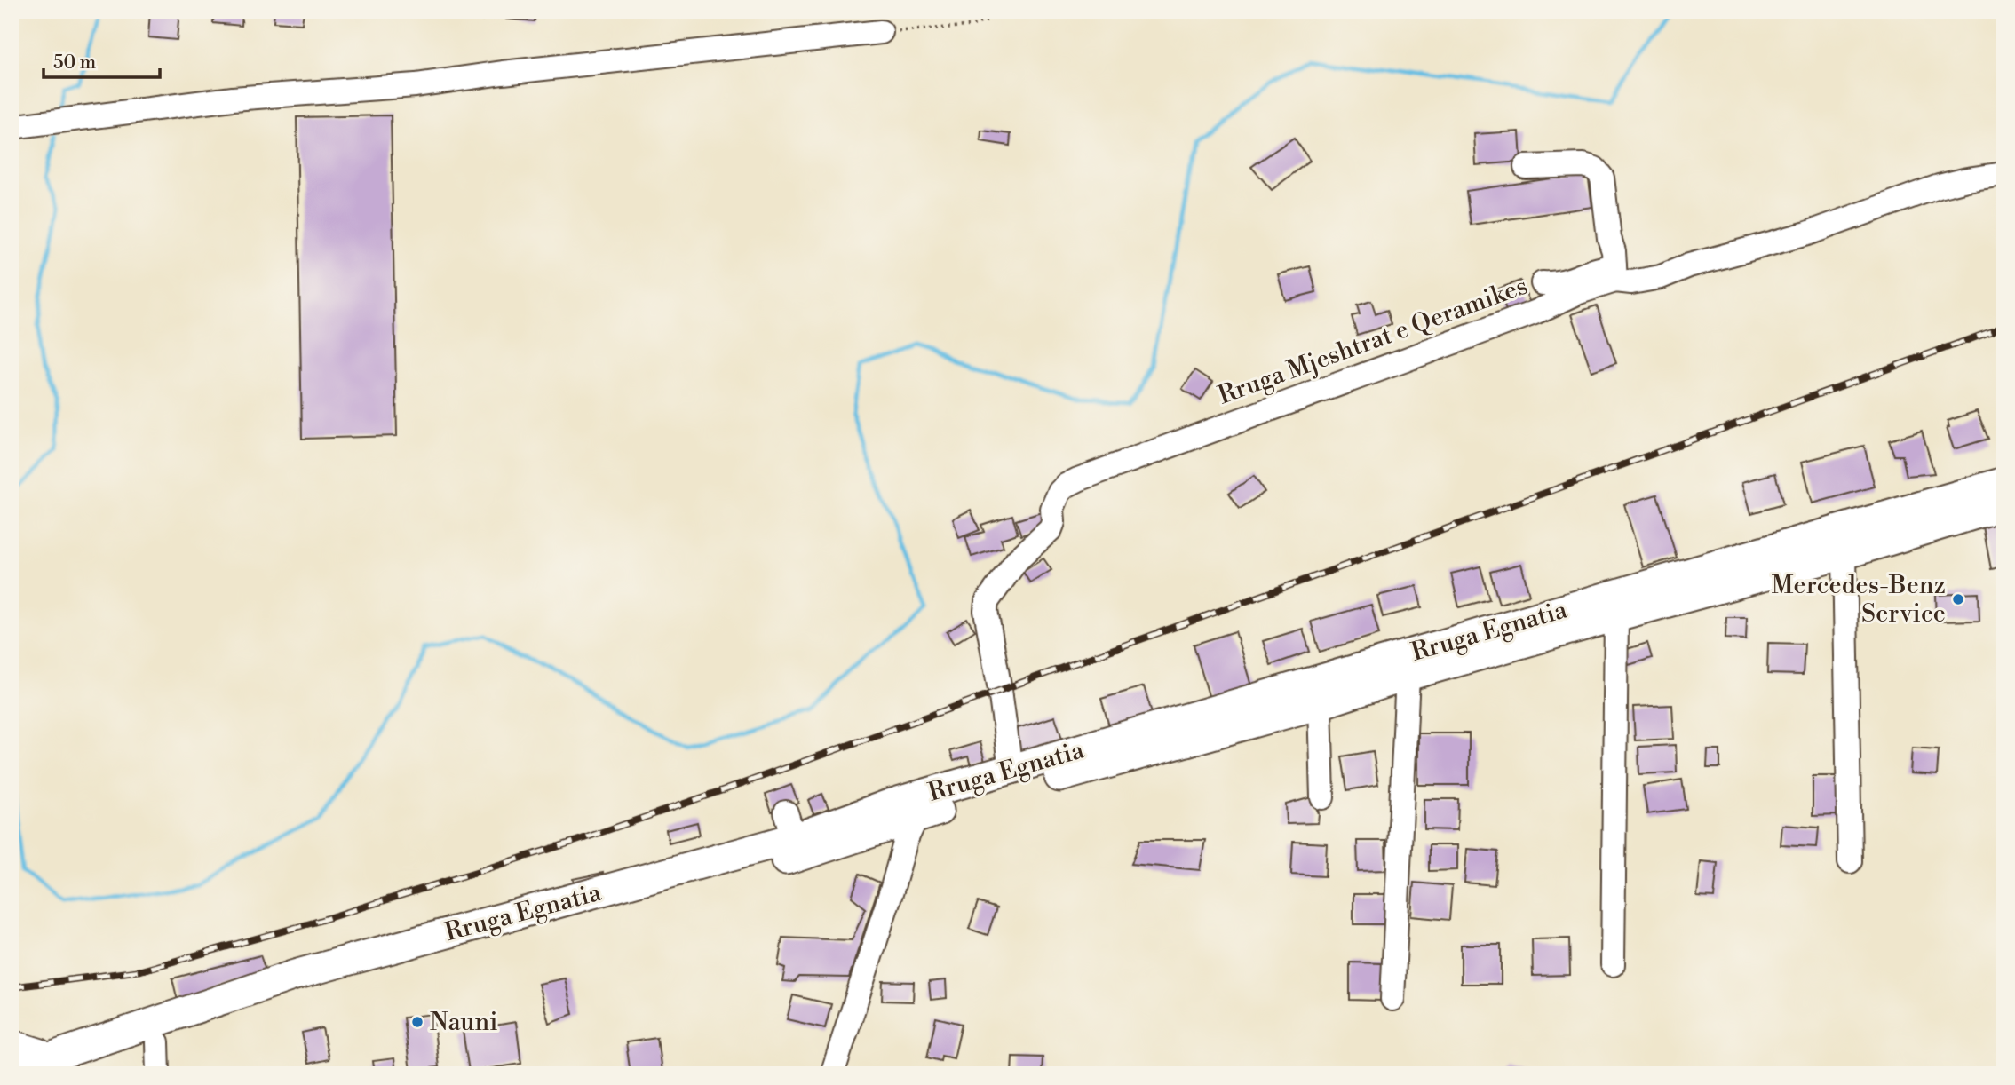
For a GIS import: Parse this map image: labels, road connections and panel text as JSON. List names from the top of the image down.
{
  "streets": {
    "main road": ["Rruga Egnatia"],
    "street": ["Rruga Mjeshtrat e Qeramikes"]
  },
  "crossings": [
    ["Rruga Mjeshtrat e Qeramikes", "Rruga Egnatia"]
  ],
  "places": ["Mercedes-Benz Service", "Nauni"],
  "scale_bar": "50 m"
}
